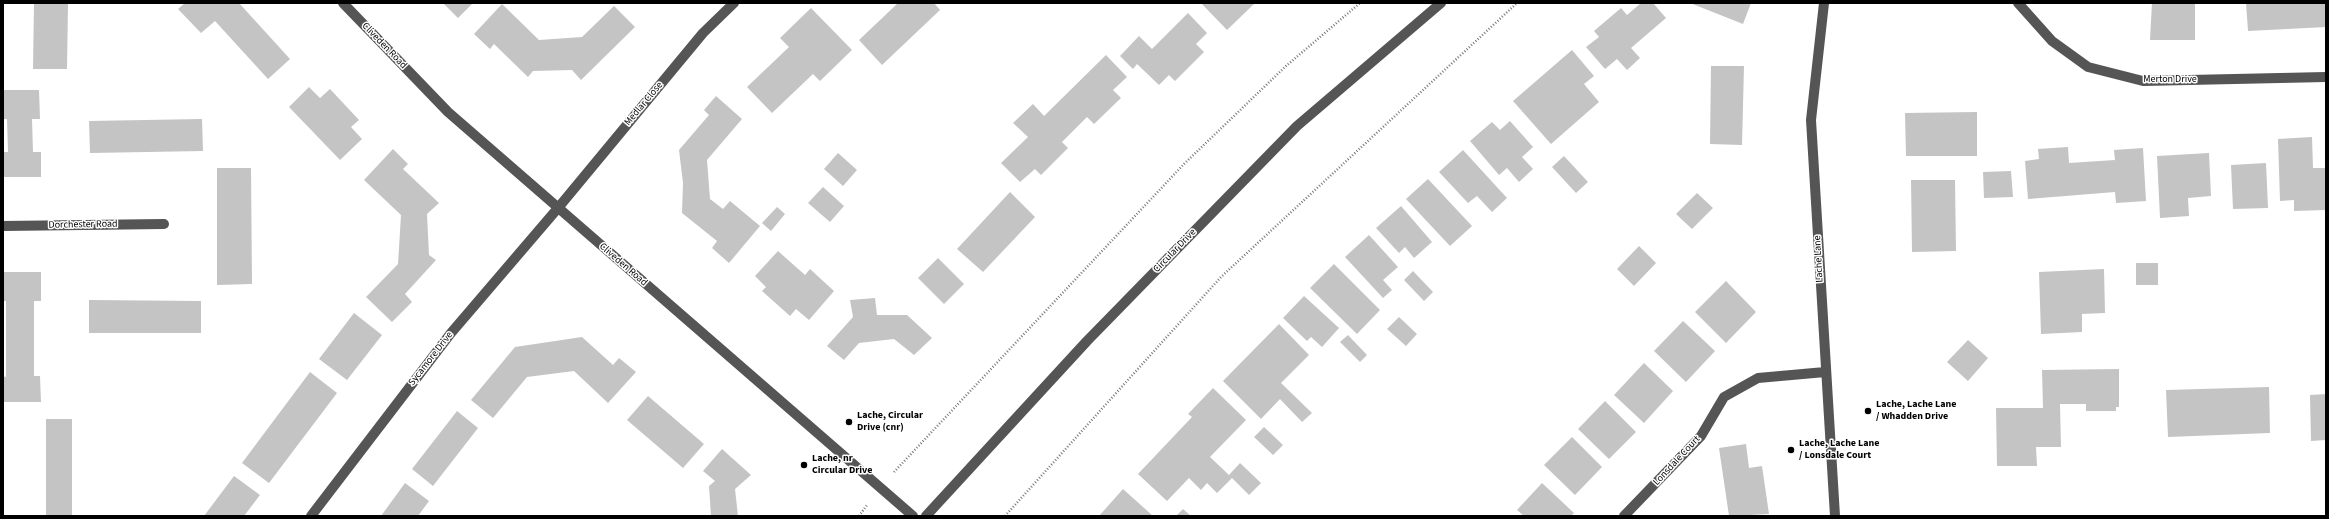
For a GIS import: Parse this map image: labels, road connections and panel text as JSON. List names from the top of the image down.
{
  "streets": {
    "street": [
      "Cliveden Road",
      "Merton Drive",
      "Medlar Close",
      "Dorchester Road",
      "Circular Drive",
      "Lache Lane",
      "Sycamore Drive",
      "Lonsdale Court"
    ]
  },
  "crossings": [
    ["Cliveden Road", "Medlar Close"],
    ["Cliveden Road", "Sycamore Drive"],
    ["Medlar Close", "Sycamore Drive"],
    ["Lache Lane", "Lonsdale Court"]
  ],
  "places": [
    "Lache, Lache Lane / Whadden Drive",
    "Lache, Circular Drive (cnr)",
    "Lache, Lache Lane / Lonsdale Court",
    "Lache, nr Circular Drive"
  ]
}
